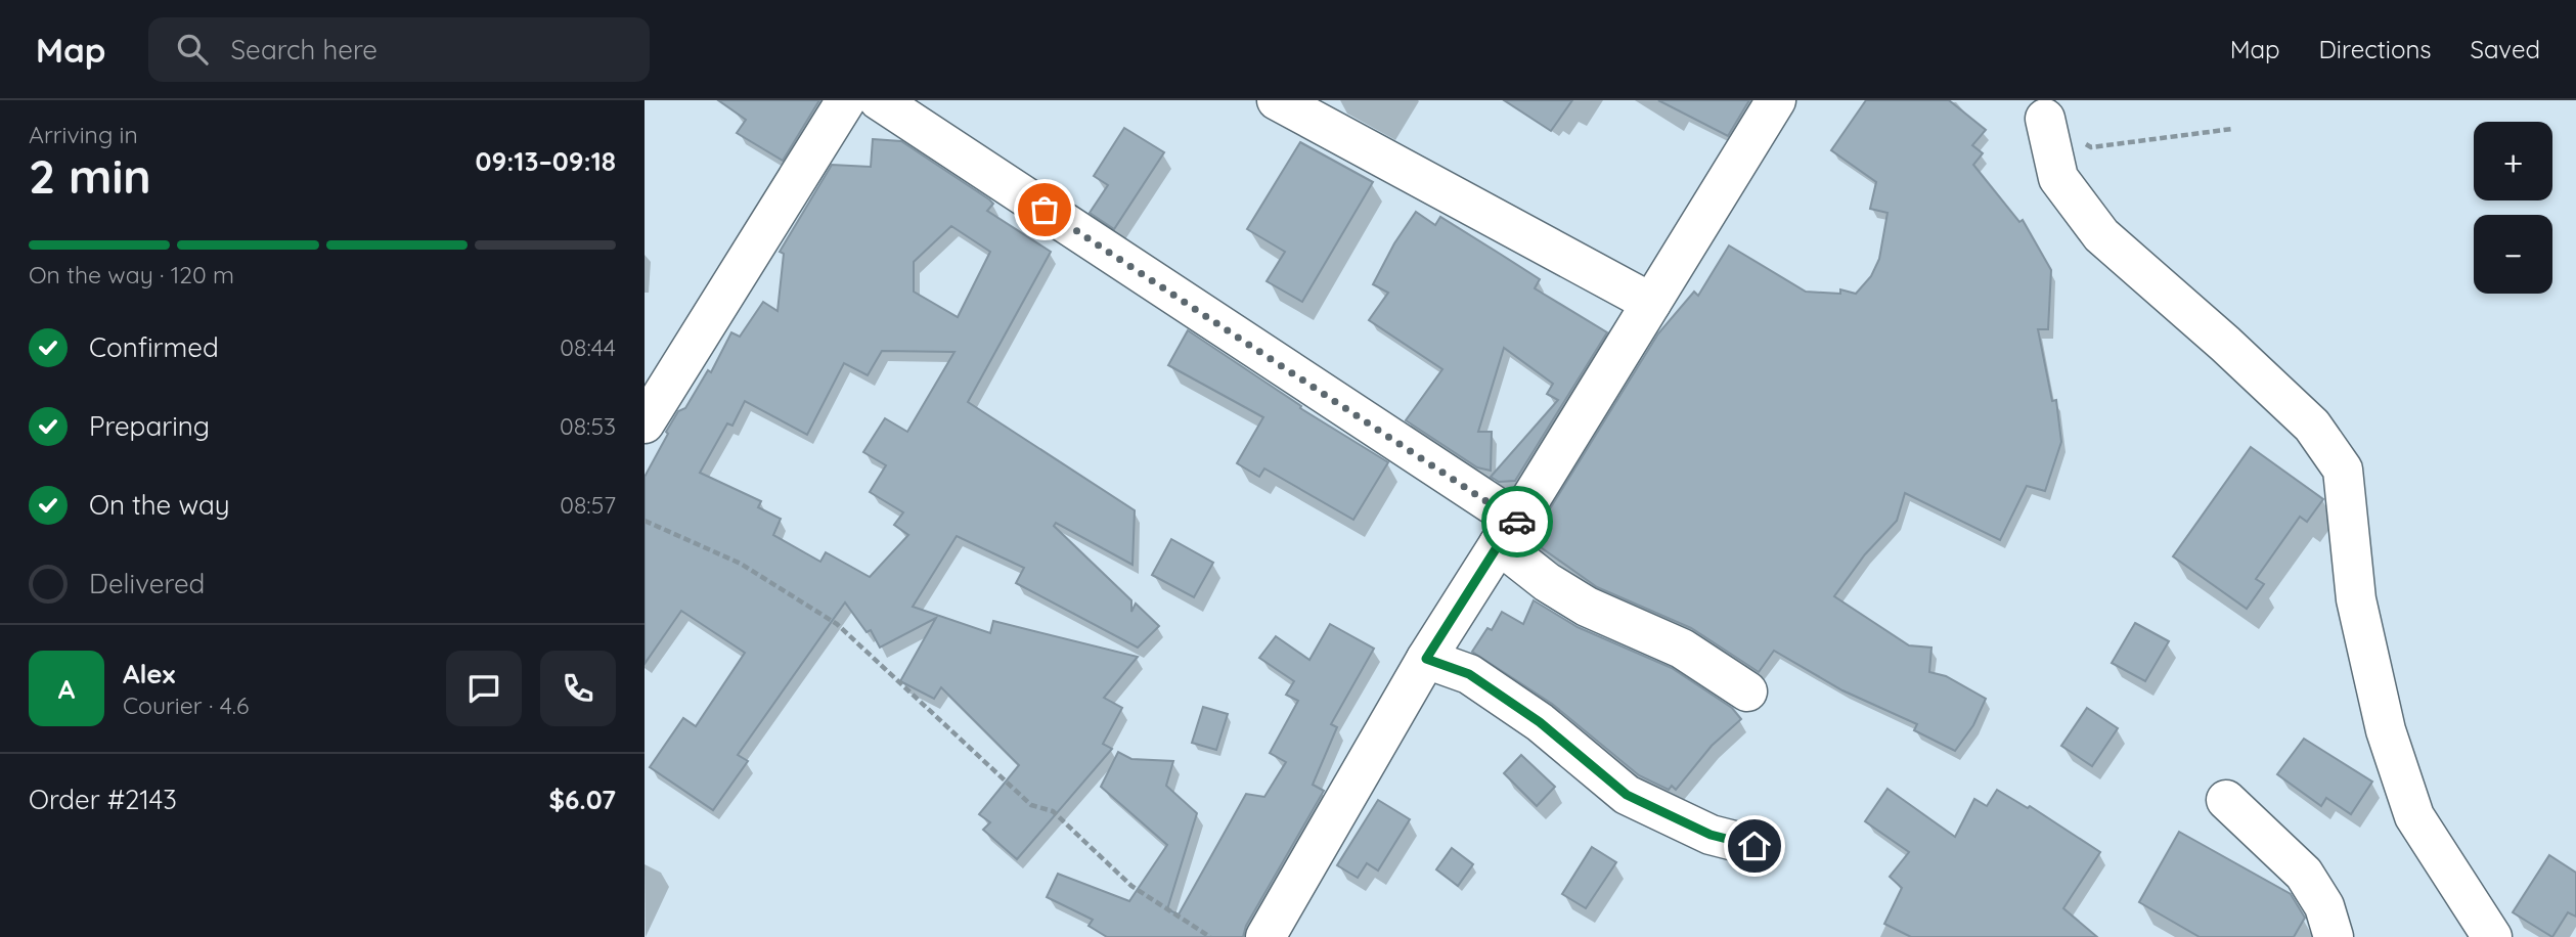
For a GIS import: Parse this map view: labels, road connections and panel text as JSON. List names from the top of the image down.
{
  "page": {
    "header": "Map",
    "search": "Search here",
    "nav": ["Map", "Directions", "Saved"],
    "heading": ["2 min", "Arriving in", "09:13–09:18"],
    "panel": [
      "Alex",
      "Courier · 4.6",
      "Order #2143",
      "$6.07"
    ],
    "map_buttons": ["+", "−"],
    "bar": "On the way · 120 m",
    "list": [
      ["Confirmed", "08:44"],
      ["Preparing", "08:53"],
      ["On the way", "08:57"],
      "Delivered"
    ],
    "round": "A"
  }
}
